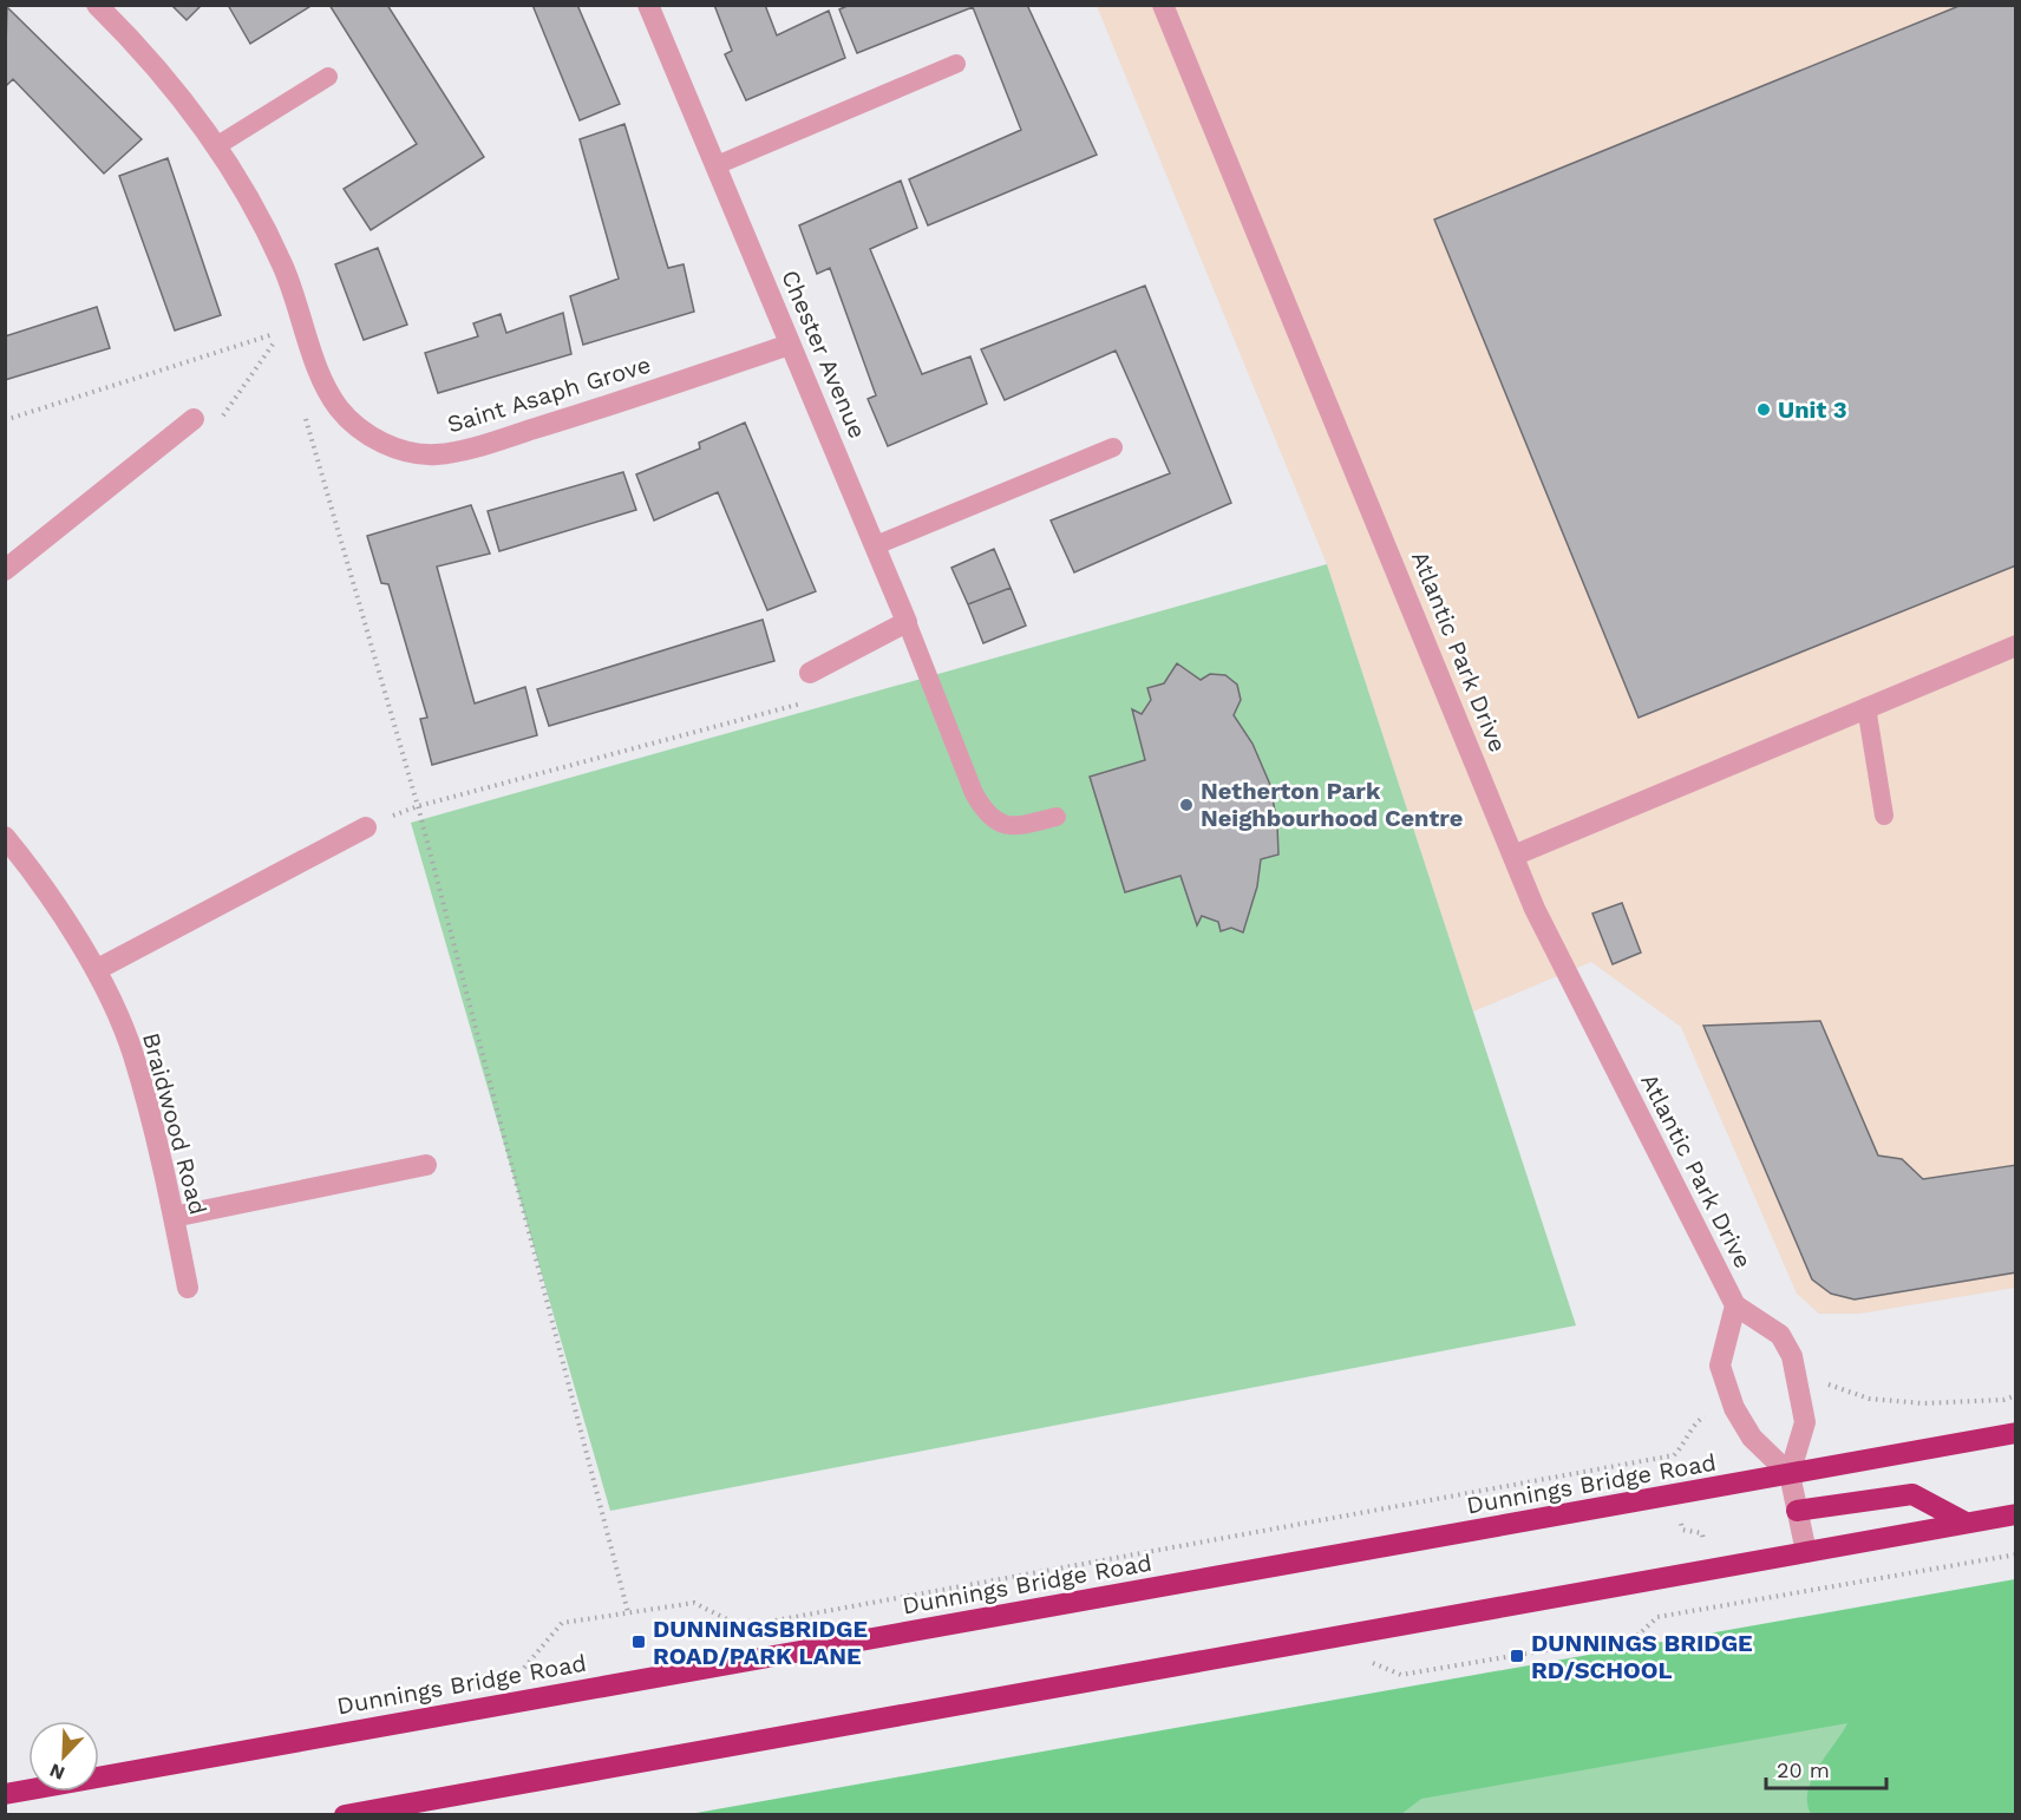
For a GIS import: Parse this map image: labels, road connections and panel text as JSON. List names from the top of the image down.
{
  "streets": {
    "highway": ["Dunnings Bridge Road"],
    "street": [
      "Chester Avenue",
      "Saint Asaph Grove",
      "Atlantic Park Drive",
      "Braidwood Road"
    ]
  },
  "crossings": [
    ["Chester Avenue", "Saint Asaph Grove"],
    ["Atlantic Park Drive", "Dunnings Bridge Road"]
  ],
  "places": {
    "other": ["Unit 3", "Netherton Park Neighbourhood Centre"],
    "transit": ["DUNNINGSBRIDGE ROAD/PARK LANE", "DUNNINGS BRIDGE RD/SCHOOL"]
  },
  "scale_bar": "20 m",
  "north": "bottom left"
}
